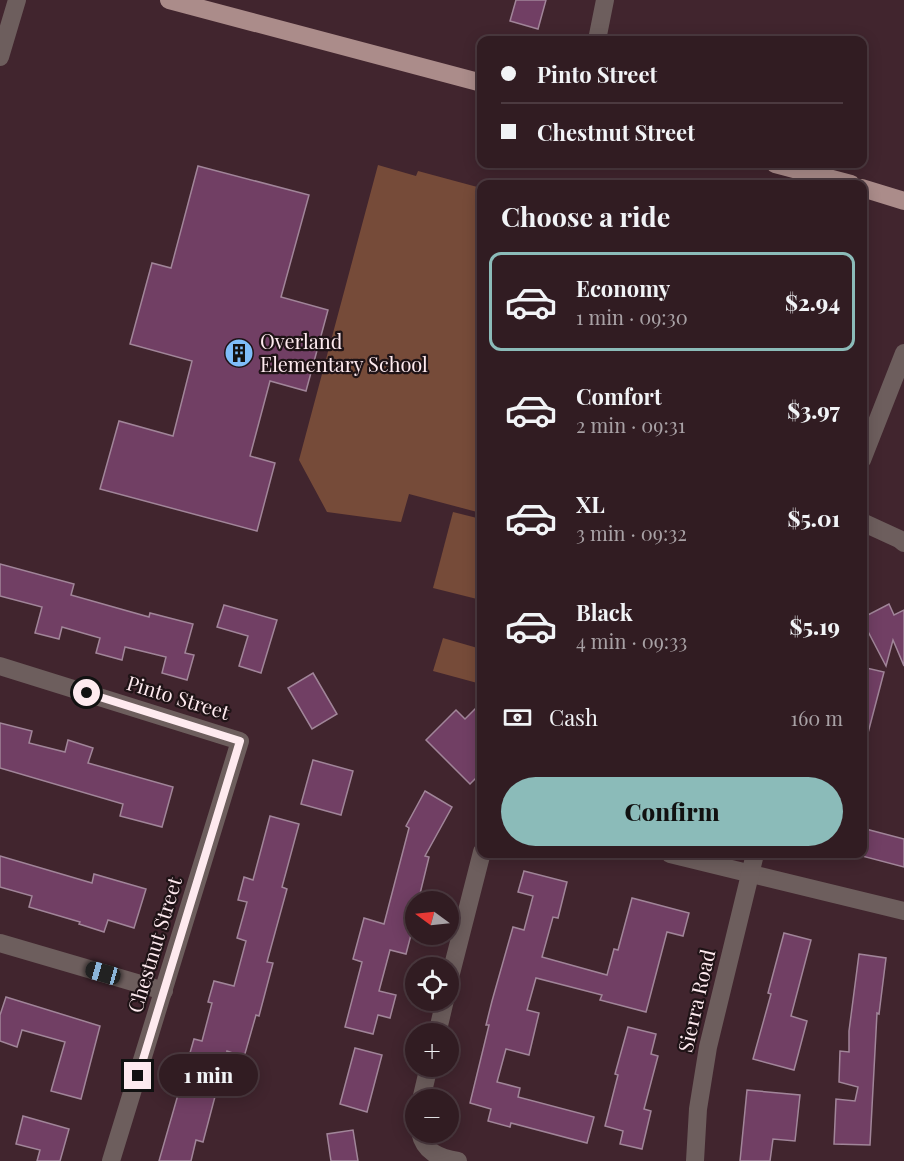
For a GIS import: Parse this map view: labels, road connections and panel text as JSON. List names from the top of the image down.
{
  "streets": {
    "street": ["Pinto Street", "Chestnut Street", "Sierra Road"]
  },
  "crossings": [
    ["Pinto Street", "Chestnut Street"]
  ],
  "places": {
    "building": ["Overland Elementary School"]
  },
  "north": "left",
  "page": {
    "banner": ["Pinto Street", "Chestnut Street"],
    "heading": "Choose a ride",
    "list": [
      {
        "name": "Economy",
        "note": "1 min · 09:30",
        "value": "$2.94"
      },
      {
        "name": "Comfort",
        "note": "2 min · 09:31",
        "value": "$3.97"
      },
      {
        "name": "XL",
        "note": "3 min · 09:32",
        "value": "$5.01"
      },
      {
        "name": "Black",
        "note": "4 min · 09:33",
        "value": "$5.19"
      }
    ],
    "pay": ["Cash", "160 m"],
    "buttons": "Confirm",
    "map_buttons": ["+", "−"],
    "bubble": "1 min"
  }
}
